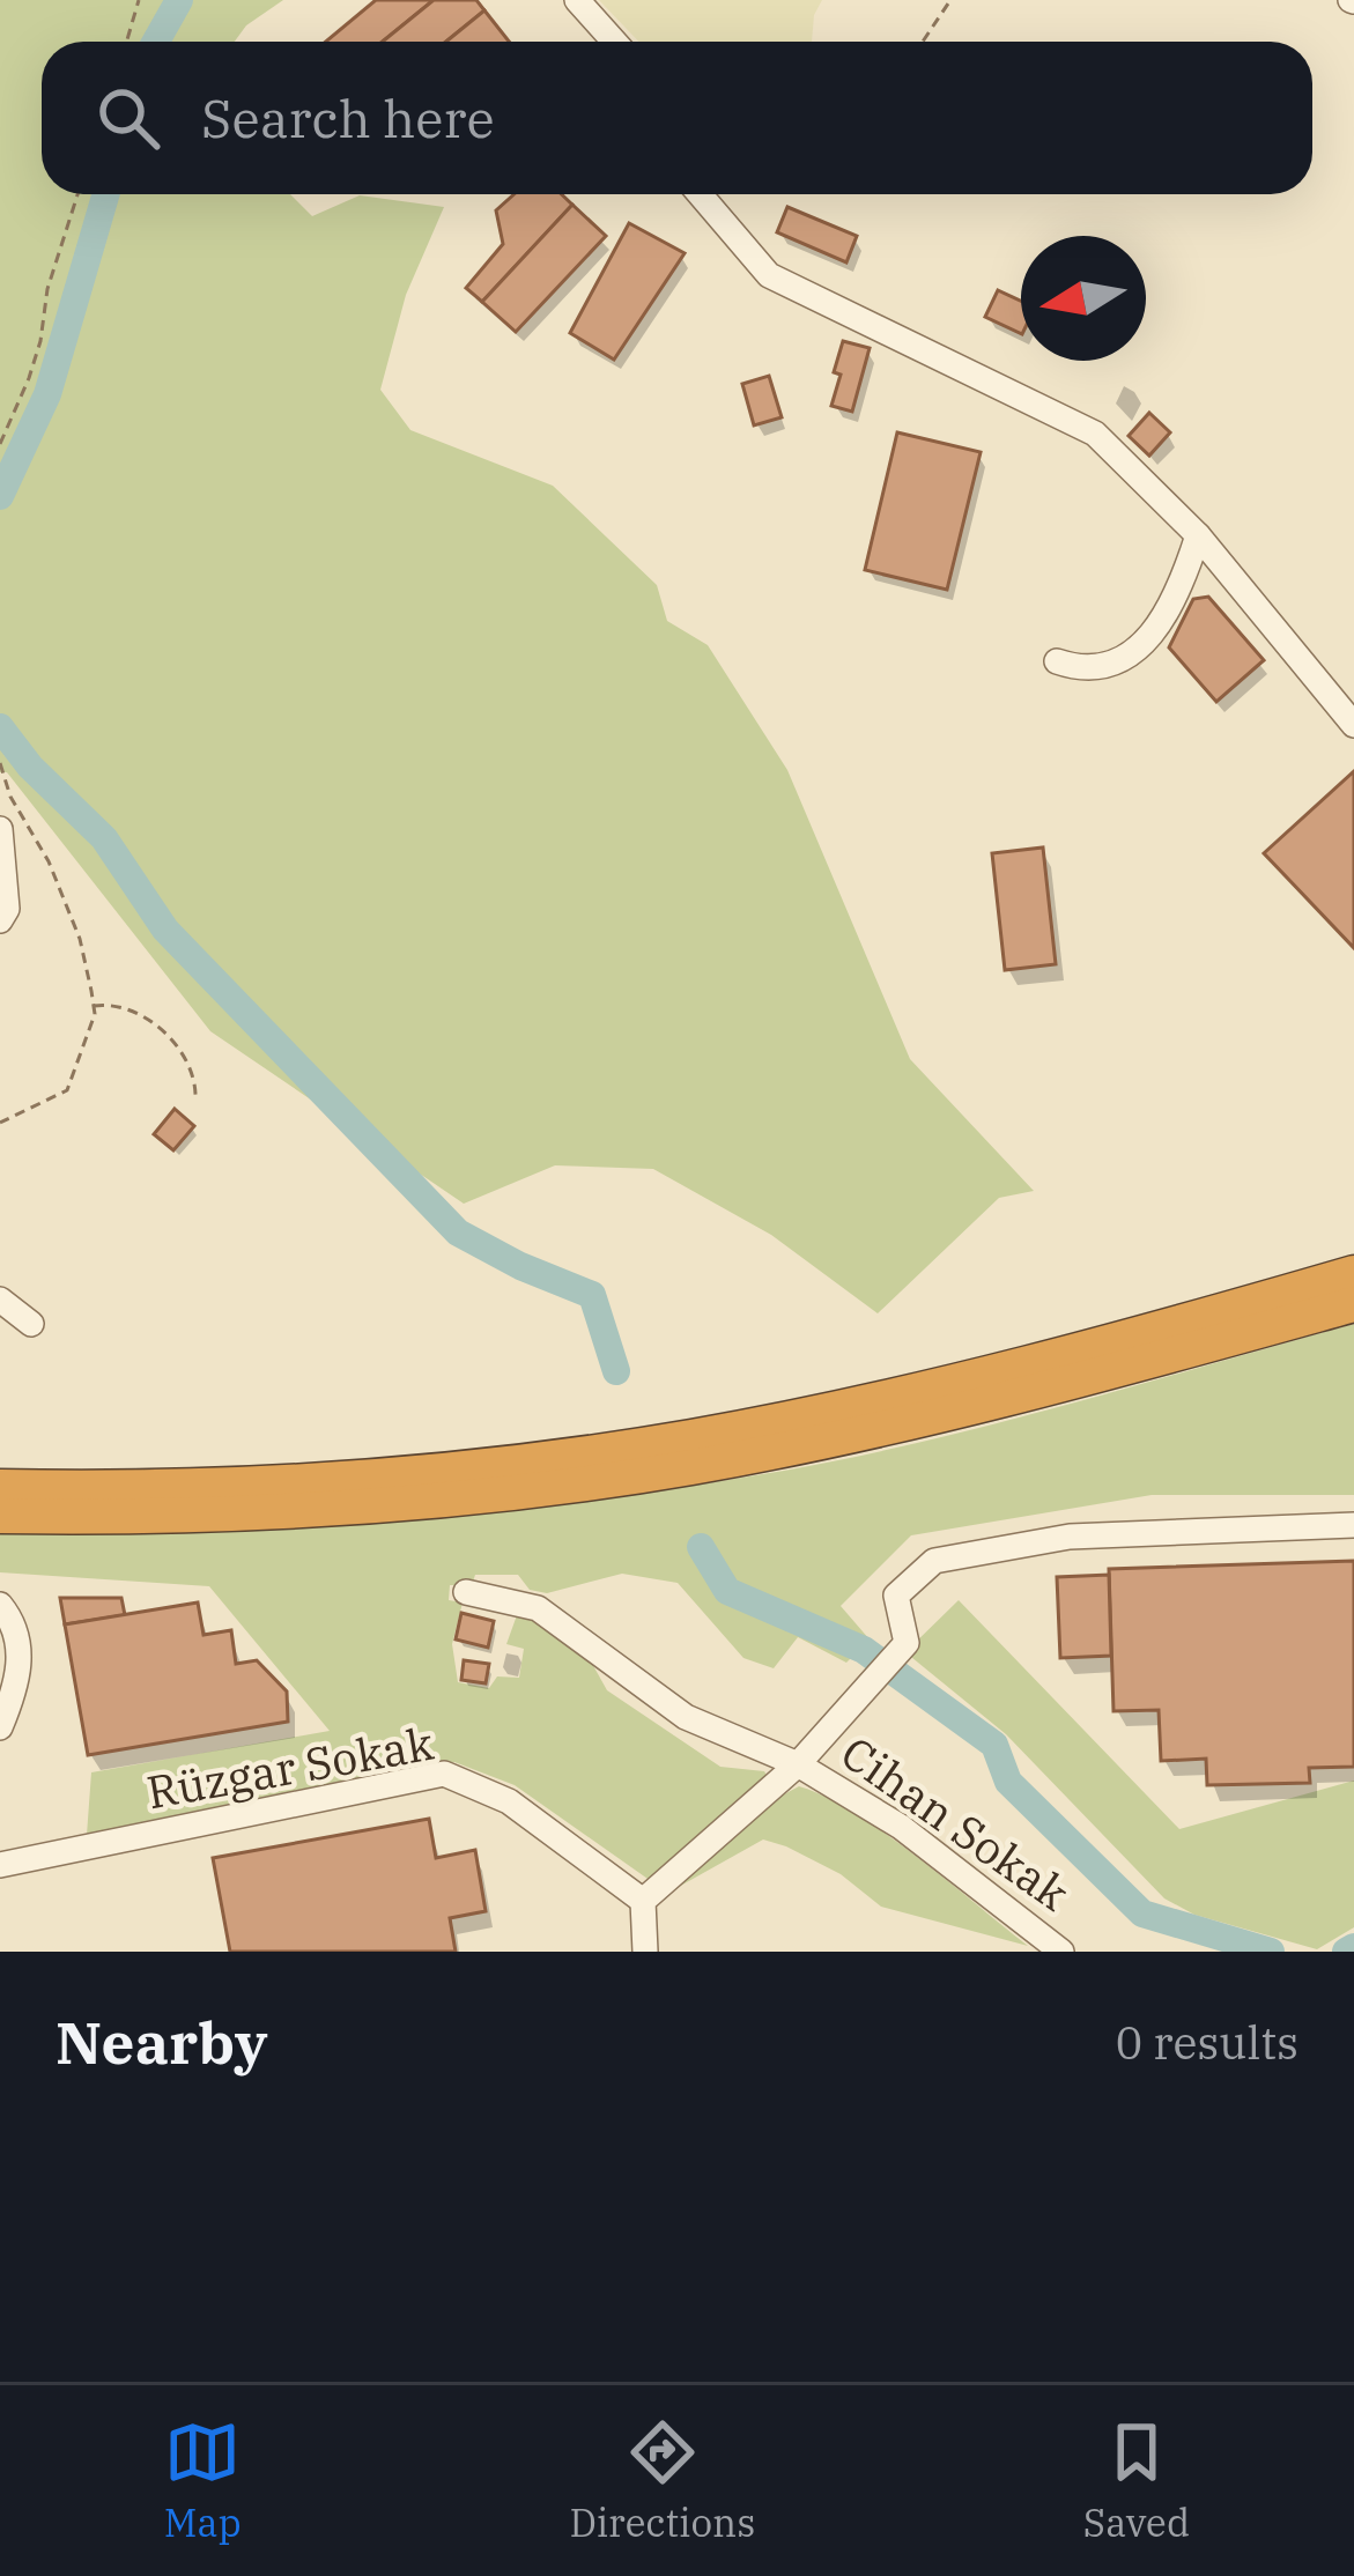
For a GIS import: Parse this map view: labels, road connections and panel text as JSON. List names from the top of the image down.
{
  "streets": {
    "street": ["Rüzgar Sokak", "Cihan Sokak"]
  },
  "crossings": [
    ["Rüzgar Sokak", "Cihan Sokak"]
  ],
  "north": "left",
  "page": {
    "search": "Search here",
    "heading": ["Nearby", "0 results"],
    "nav": ["Map", "Directions", "Saved"]
  }
}
